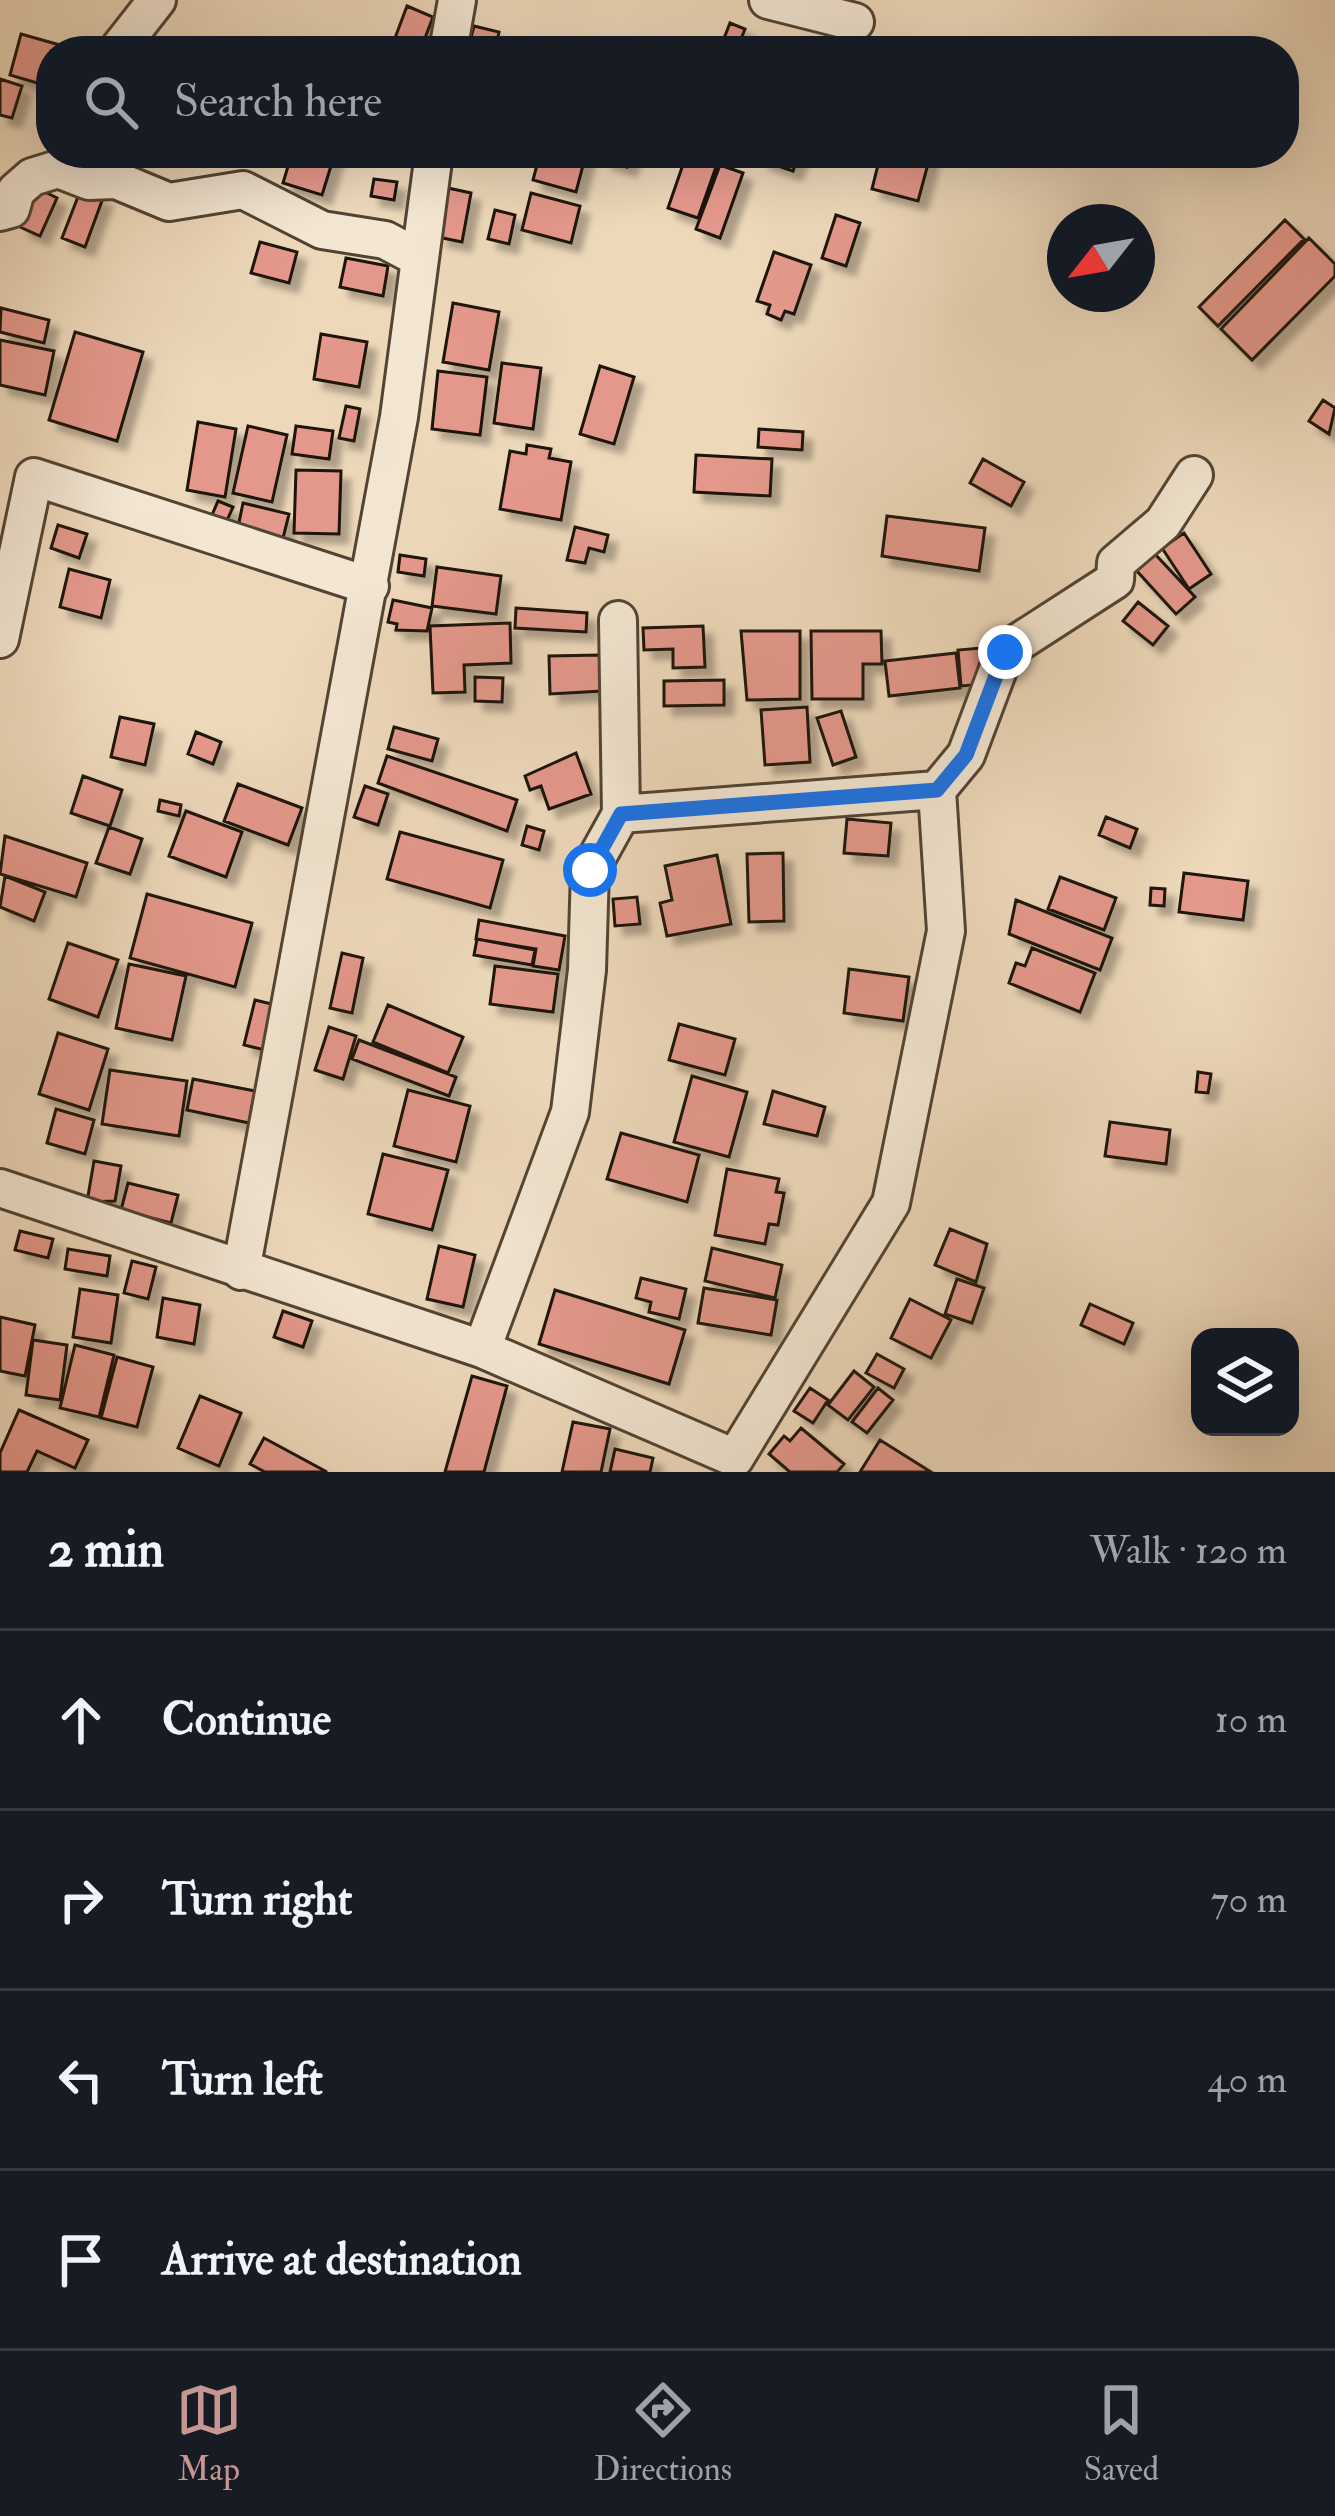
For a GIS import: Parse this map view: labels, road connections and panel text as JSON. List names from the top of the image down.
{
  "north": "bottom left",
  "page": {
    "search": "Search here",
    "heading": ["2 min", "Walk · 120 m"],
    "list": [
      ["Continue", "10 m"],
      ["Turn right", "70 m"],
      ["Turn left", "40 m"],
      "Arrive at destination"
    ],
    "nav": ["Map", "Directions", "Saved"]
  }
}
